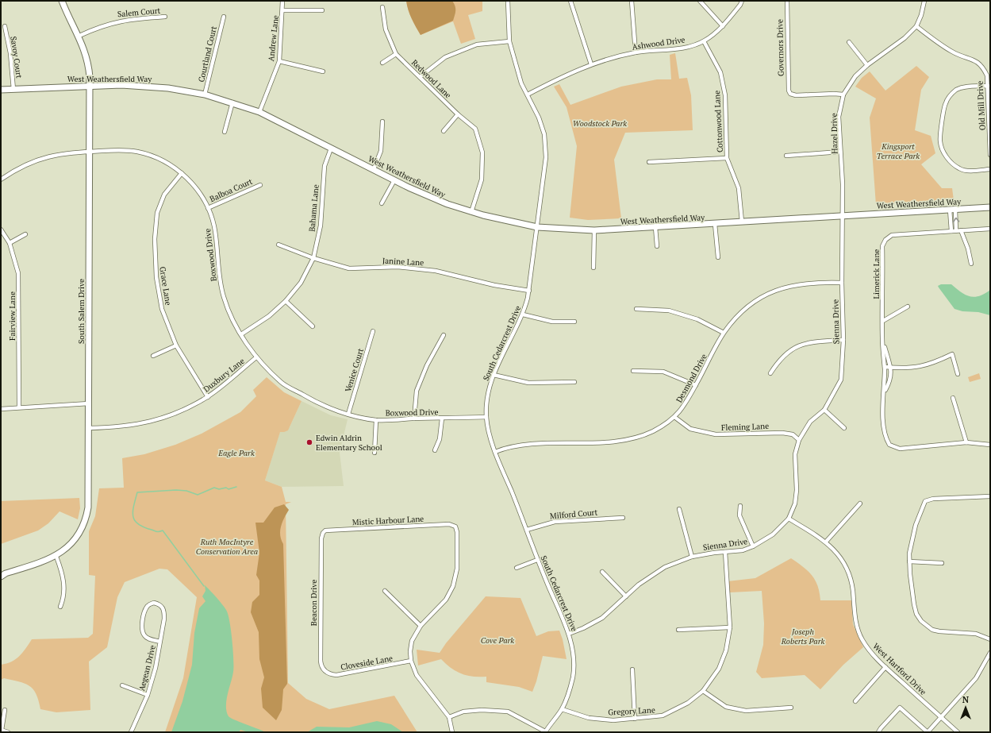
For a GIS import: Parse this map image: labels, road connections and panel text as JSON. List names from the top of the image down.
{
  "streets": {
    "street": [
      "Salem Court",
      "Andrew Lane",
      "Ashwood Drive",
      "Governors Drive",
      "Courtland Court",
      "Savoy Court",
      "West Weathersfield Way",
      "Redwood Lane",
      "Old Mill Drive",
      "Cottonwood Lane",
      "Hazel Drive",
      "Balboa Court",
      "Bahama Lane",
      "Boxwood Drive",
      "Janine Lane",
      "Limerick Lane",
      "Grace Lane",
      "South Salem Drive",
      "Fairview Lane",
      "Sienna Drive",
      "South Cedarcrest Drive",
      "Venice Court",
      "Duxbury Lane",
      "Desmond Drive",
      "Fleming Lane",
      "Milford Court",
      "Mistic Harbour Lane",
      "Beacon Drive",
      "Cloveside Lane",
      "Aegean Drive",
      "West Hartford Drive",
      "Gregory Lane"
    ]
  },
  "crossings": [
    ["Salem Court", "South Salem Drive"],
    ["Andrew Lane", "West Weathersfield Way"],
    ["Ashwood Drive", "Cottonwood Lane"],
    ["Ashwood Drive", "South Cedarcrest Drive"],
    ["Governors Drive", "Hazel Drive"],
    ["Courtland Court", "West Weathersfield Way"],
    ["Savoy Court", "West Weathersfield Way"],
    ["West Weathersfield Way", "Redwood Lane"],
    ["West Weathersfield Way", "Cottonwood Lane"],
    ["West Weathersfield Way", "Hazel Drive"],
    ["West Weathersfield Way", "Bahama Lane"],
    ["West Weathersfield Way", "South Salem Drive"],
    ["West Weathersfield Way", "Sienna Drive"],
    ["West Weathersfield Way", "South Cedarcrest Drive"],
    ["Old Mill Drive", "Hazel Drive"],
    ["Hazel Drive", "Sienna Drive"],
    ["Balboa Court", "Boxwood Drive"],
    ["Bahama Lane", "Boxwood Drive"],
    ["Bahama Lane", "Janine Lane"],
    ["Boxwood Drive", "Grace Lane"],
    ["Boxwood Drive", "South Salem Drive"],
    ["Boxwood Drive", "South Cedarcrest Drive"],
    ["Boxwood Drive", "Venice Court"],
    ["Boxwood Drive", "Duxbury Lane"],
    ["Janine Lane", "South Cedarcrest Drive"],
    ["Grace Lane", "Duxbury Lane"],
    ["South Salem Drive", "Duxbury Lane"],
    ["Sienna Drive", "South Cedarcrest Drive"],
    ["Sienna Drive", "Desmond Drive"],
    ["Sienna Drive", "Fleming Lane"],
    ["Sienna Drive", "West Hartford Drive"],
    ["Sienna Drive", "Gregory Lane"],
    ["South Cedarcrest Drive", "Desmond Drive"],
    ["South Cedarcrest Drive", "Milford Court"],
    ["South Cedarcrest Drive", "Gregory Lane"],
    ["Desmond Drive", "Fleming Lane"],
    ["Mistic Harbour Lane", "Beacon Drive"],
    ["Beacon Drive", "Cloveside Lane"]
  ],
  "parks": [
    "Woodstock Park",
    "Kingsport Terrace Park",
    "Eagle Park",
    "Ruth MacIntyre Conservation Area",
    "Joseph Roberts Park",
    "Cove Park"
  ],
  "places": ["Edwin Aldrin Elementary School"],
  "north": "top"
}
